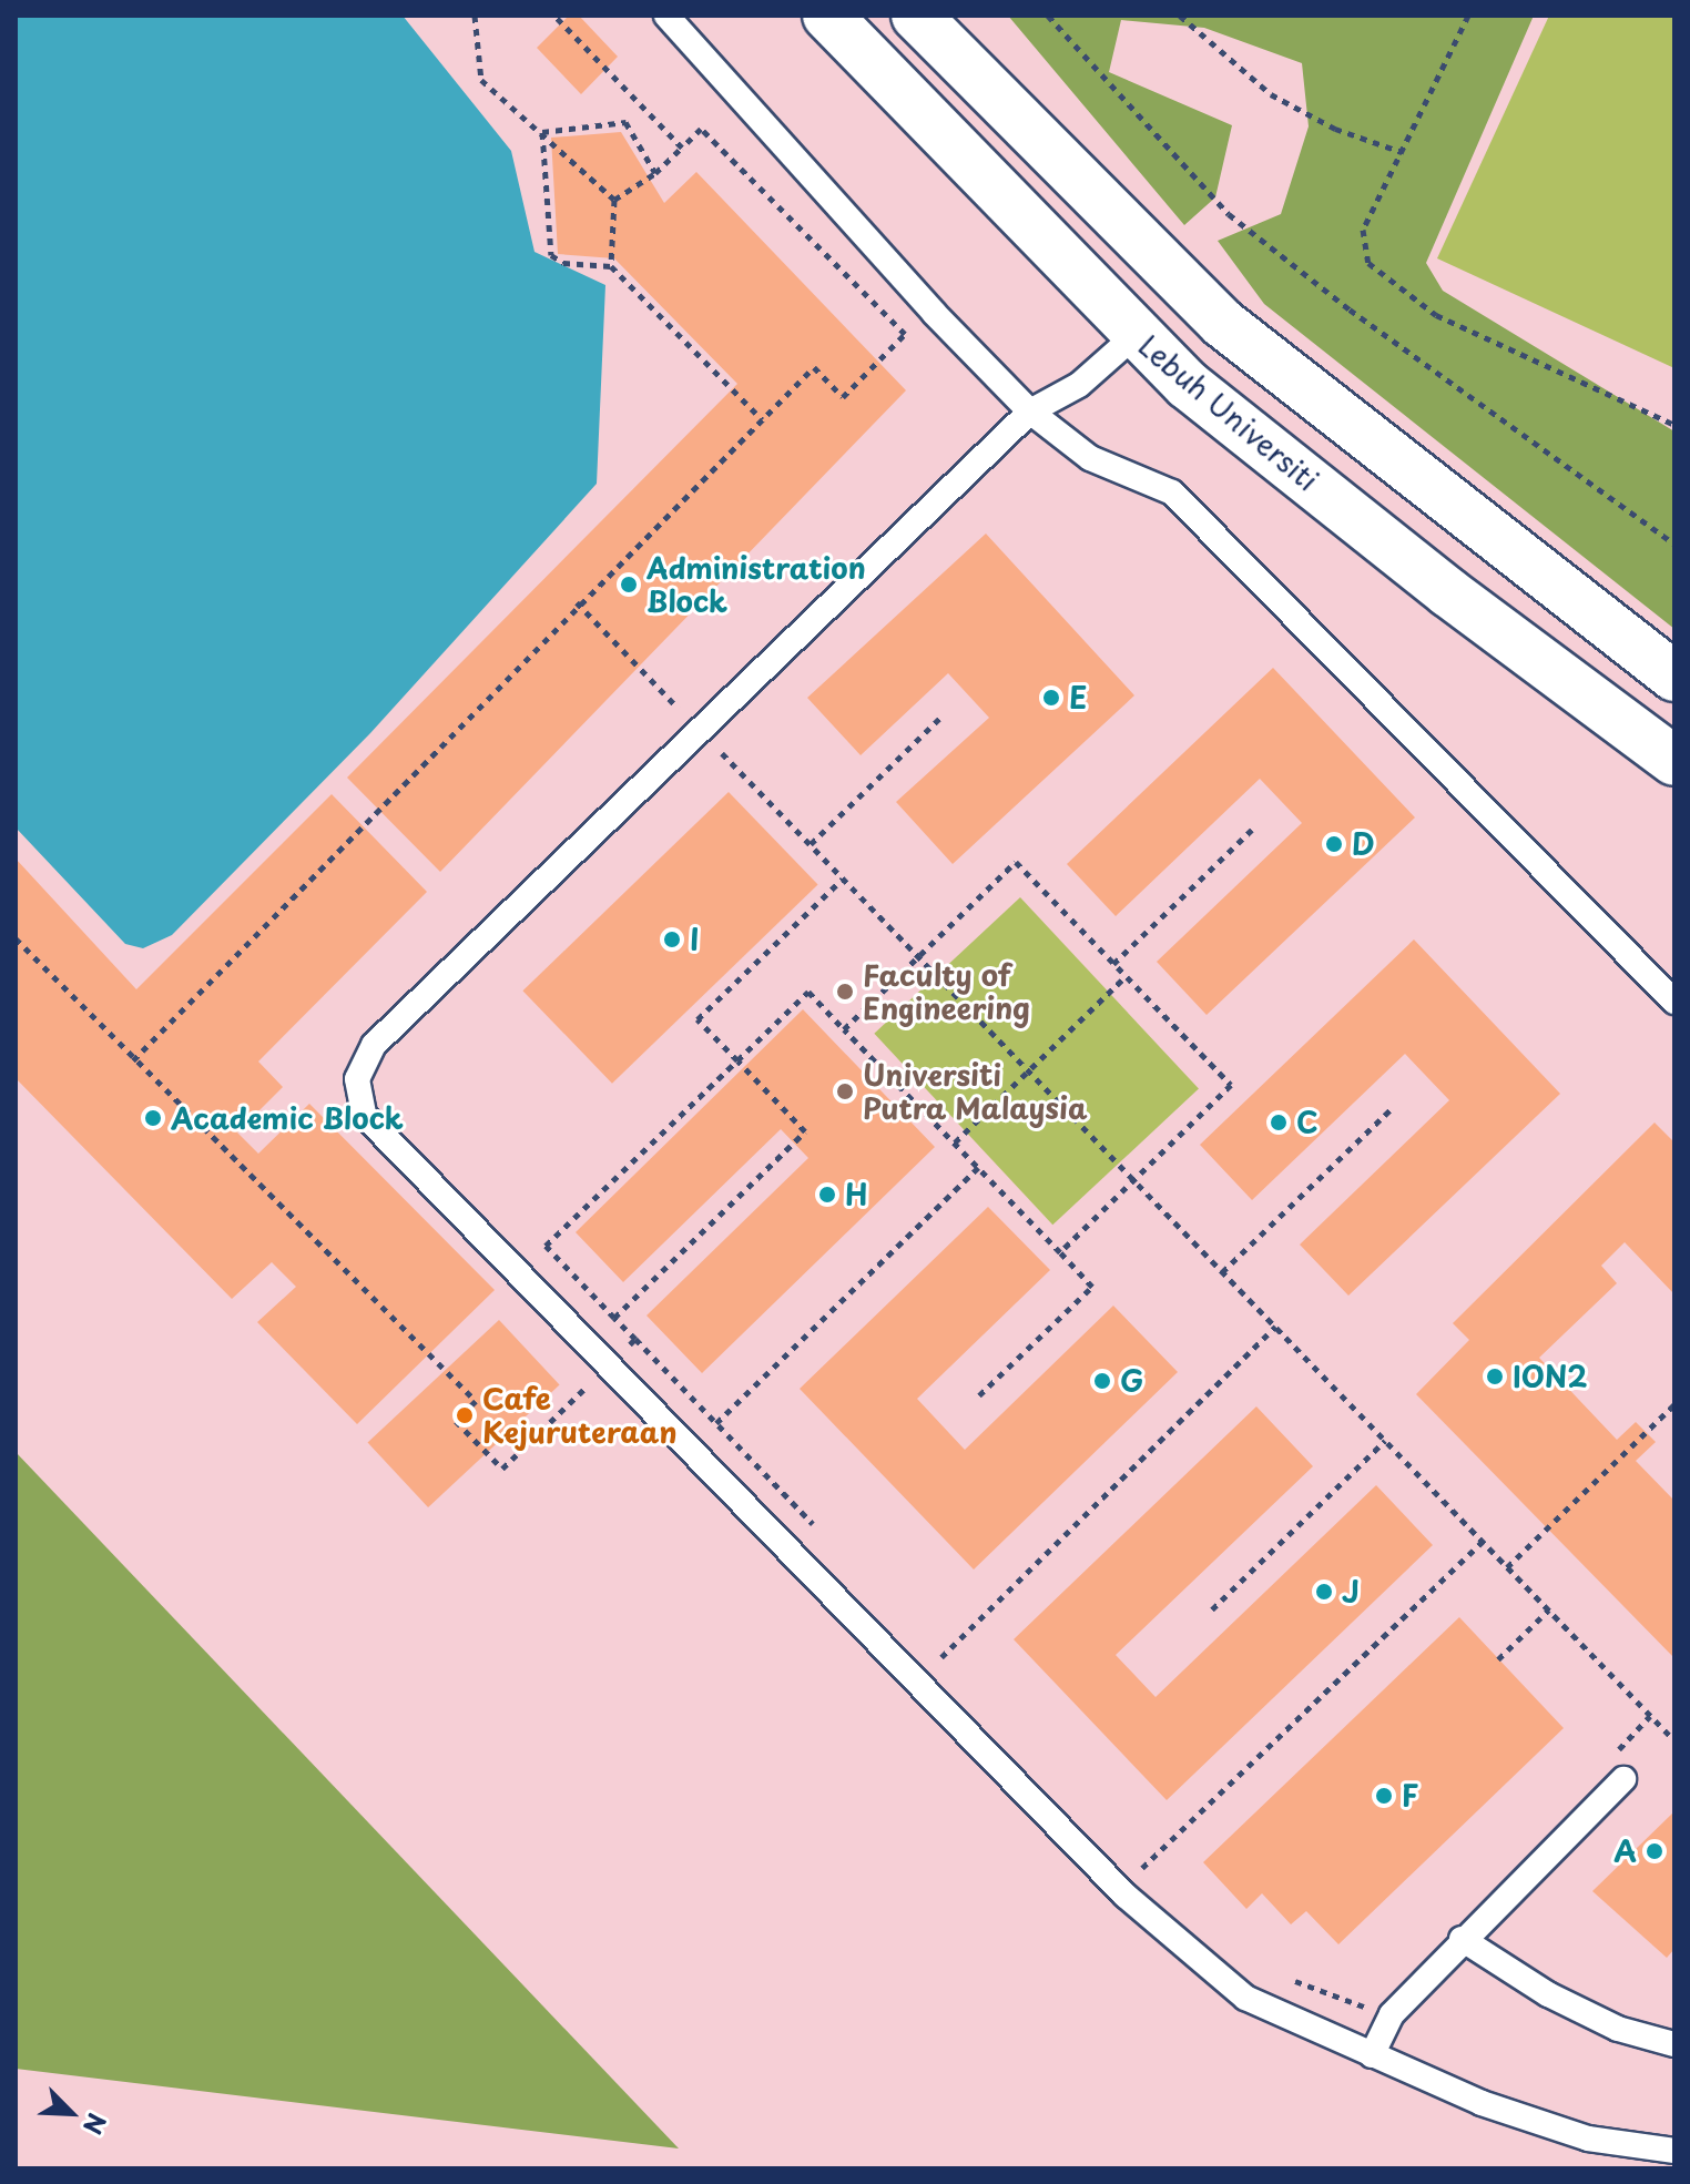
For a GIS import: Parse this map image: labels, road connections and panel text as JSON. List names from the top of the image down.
{
  "streets": {
    "street": ["Lebuh Universiti"]
  },
  "places": [
    "Administration Block",
    "E",
    "D",
    "I",
    "Faculty of Engineering",
    "Universiti Putra Malaysia",
    "Academic Block",
    "C",
    "H",
    "ION2",
    "G",
    "Cafe Kejuruteraan",
    "J",
    "F",
    "A"
  ],
  "north": "bottom right"
}
